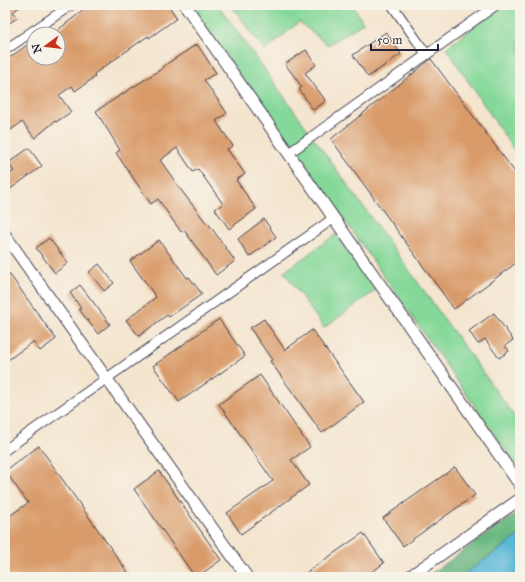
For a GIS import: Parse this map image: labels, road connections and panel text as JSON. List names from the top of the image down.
{
  "scale_bar": "50 m",
  "north": "left"
}
